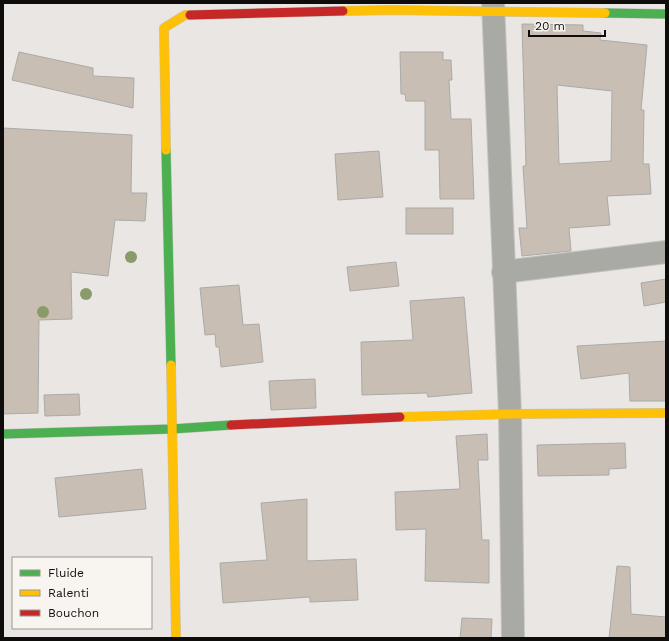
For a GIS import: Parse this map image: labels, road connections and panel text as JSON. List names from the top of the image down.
{
  "legend": ["Fluide", "Ralenti", "Bouchon"],
  "scale_bar": "20 m"
}
